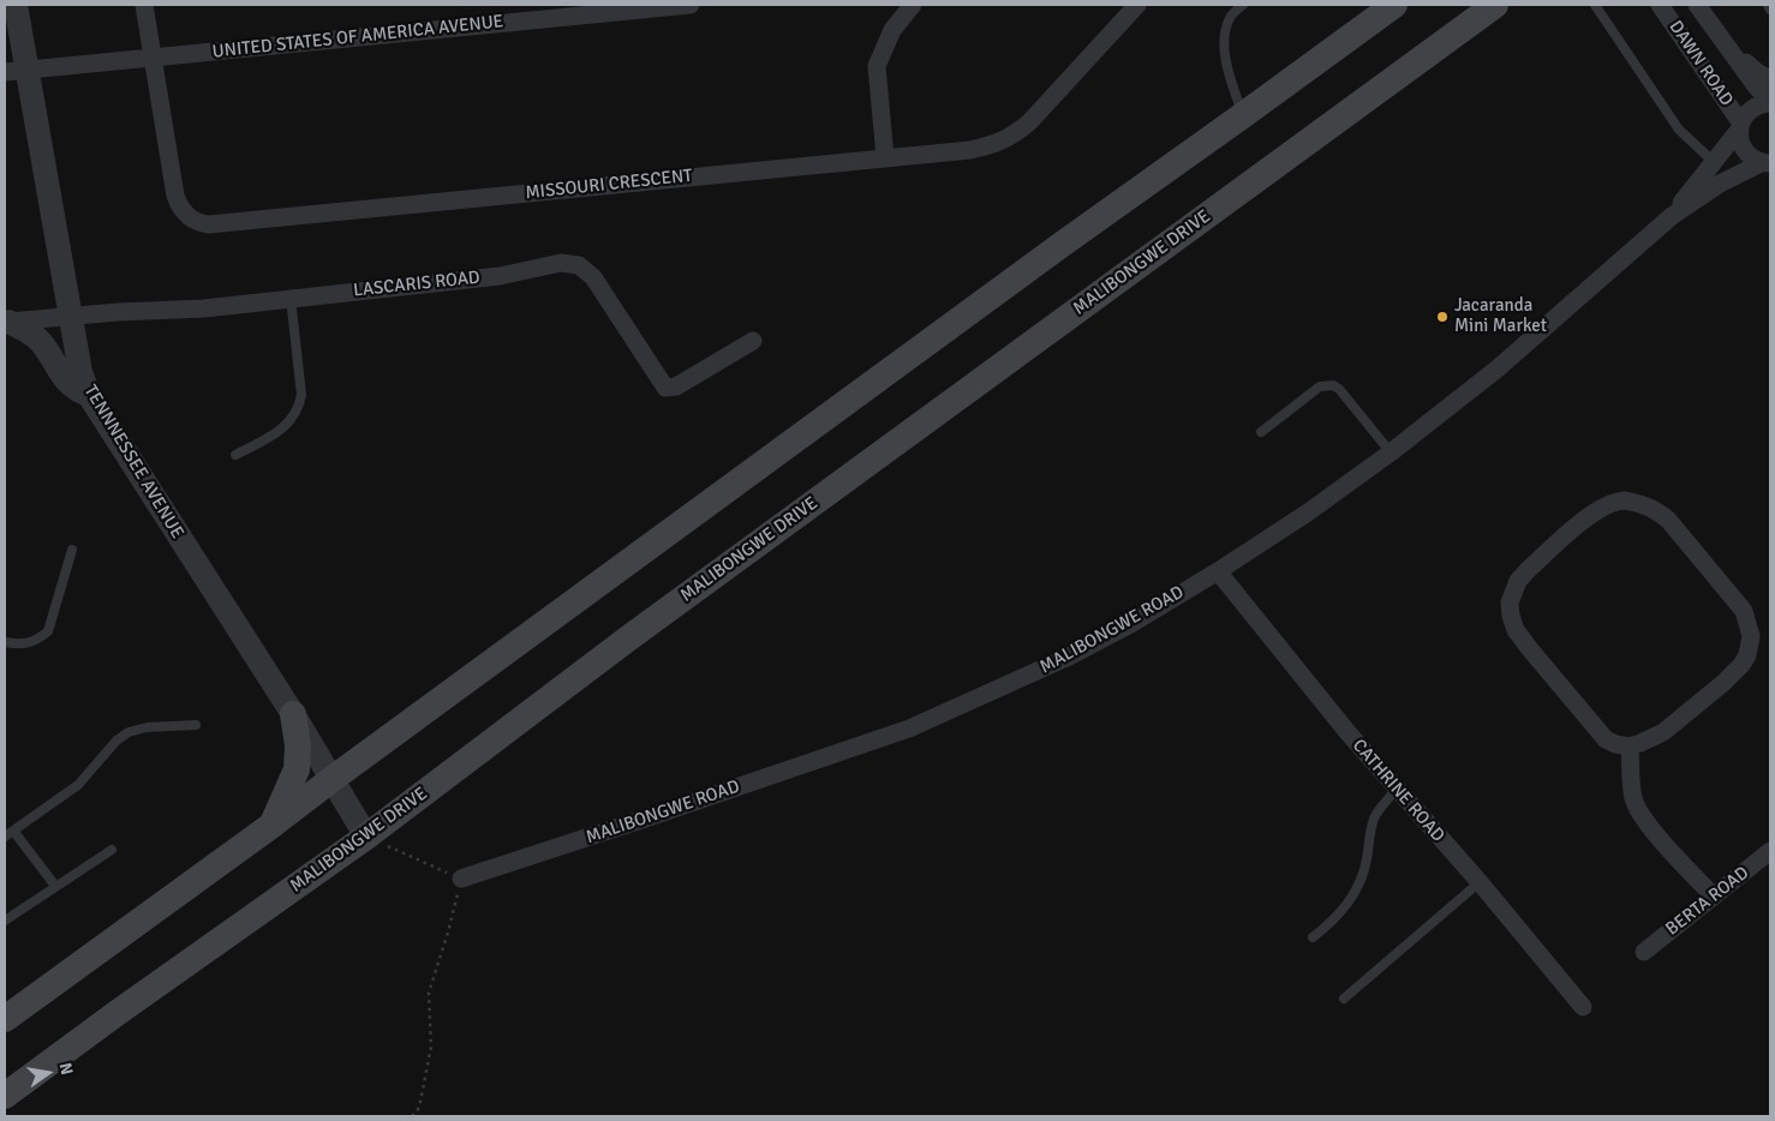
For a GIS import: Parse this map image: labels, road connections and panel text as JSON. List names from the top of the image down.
{
  "streets": {
    "main road": ["MALIBONGWE DRIVE"],
    "street": [
      "UNITED STATES OF AMERICA AVENUE",
      "DAWN ROAD",
      "MISSOURI CRESCENT",
      "LASCARIS ROAD",
      "TENNNESSEE AVENUE",
      "MALIBONGWE ROAD",
      "CATHRINE ROAD",
      "BERTA ROAD"
    ]
  },
  "crossings": [
    ["UNITED STATES OF AMERICA AVENUE", "MISSOURI CRESCENT"],
    ["UNITED STATES OF AMERICA AVENUE", "TENNNESSEE AVENUE"],
    ["DAWN ROAD", "MALIBONGWE ROAD"],
    ["MALIBONGWE DRIVE", "TENNNESSEE AVENUE"],
    ["LASCARIS ROAD", "TENNNESSEE AVENUE"],
    ["MALIBONGWE ROAD", "CATHRINE ROAD"]
  ],
  "places": ["Jacaranda Mini Market"],
  "north": "right"
}
